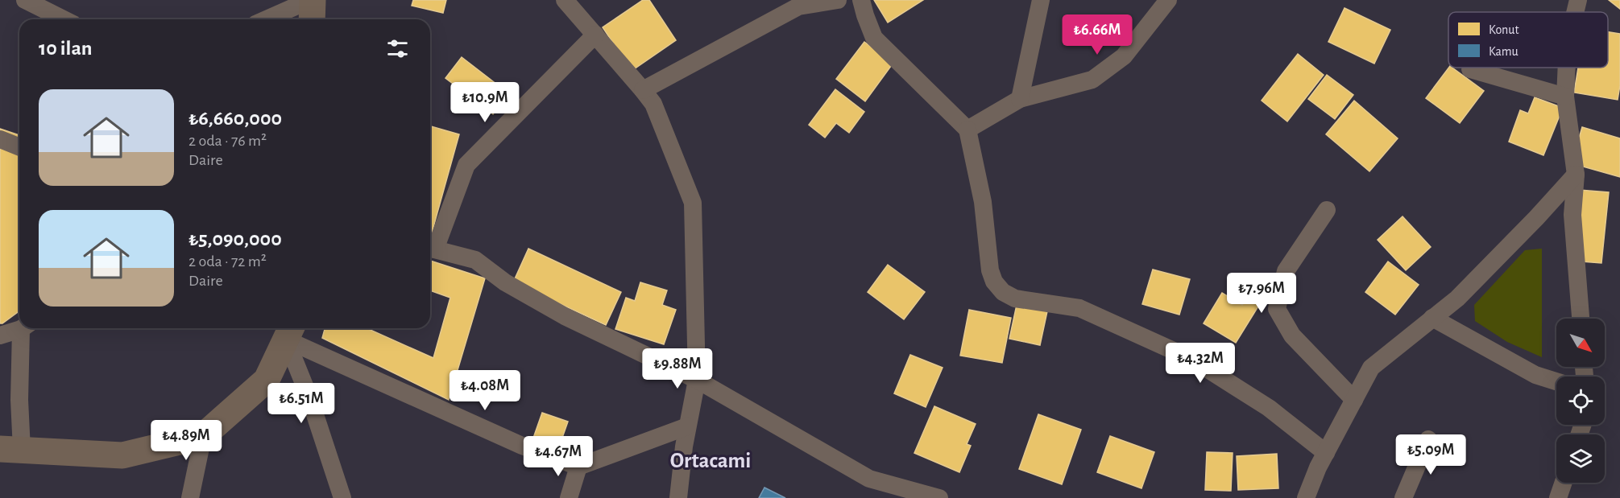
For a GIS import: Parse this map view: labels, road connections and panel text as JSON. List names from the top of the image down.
{
  "districts": ["Ortacami"],
  "legend": ["Konut", "Kamu"],
  "north": "bottom right",
  "page": {
    "price": [
      "₺6.66M",
      "₺10.9M",
      "₺7.96M",
      "₺4.32M",
      "₺9.88M",
      "₺4.08M",
      "₺6.51M",
      "₺4.89M",
      "₺5.09M",
      "₺4.67M"
    ],
    "heading": "10 ilan",
    "list": [
      {
        "name": "₺6,660,000",
        "note": "2 oda · 76 m² · Daire"
      },
      {
        "name": "₺5,090,000",
        "note": "2 oda · 72 m² · Daire"
      }
    ]
  }
}
